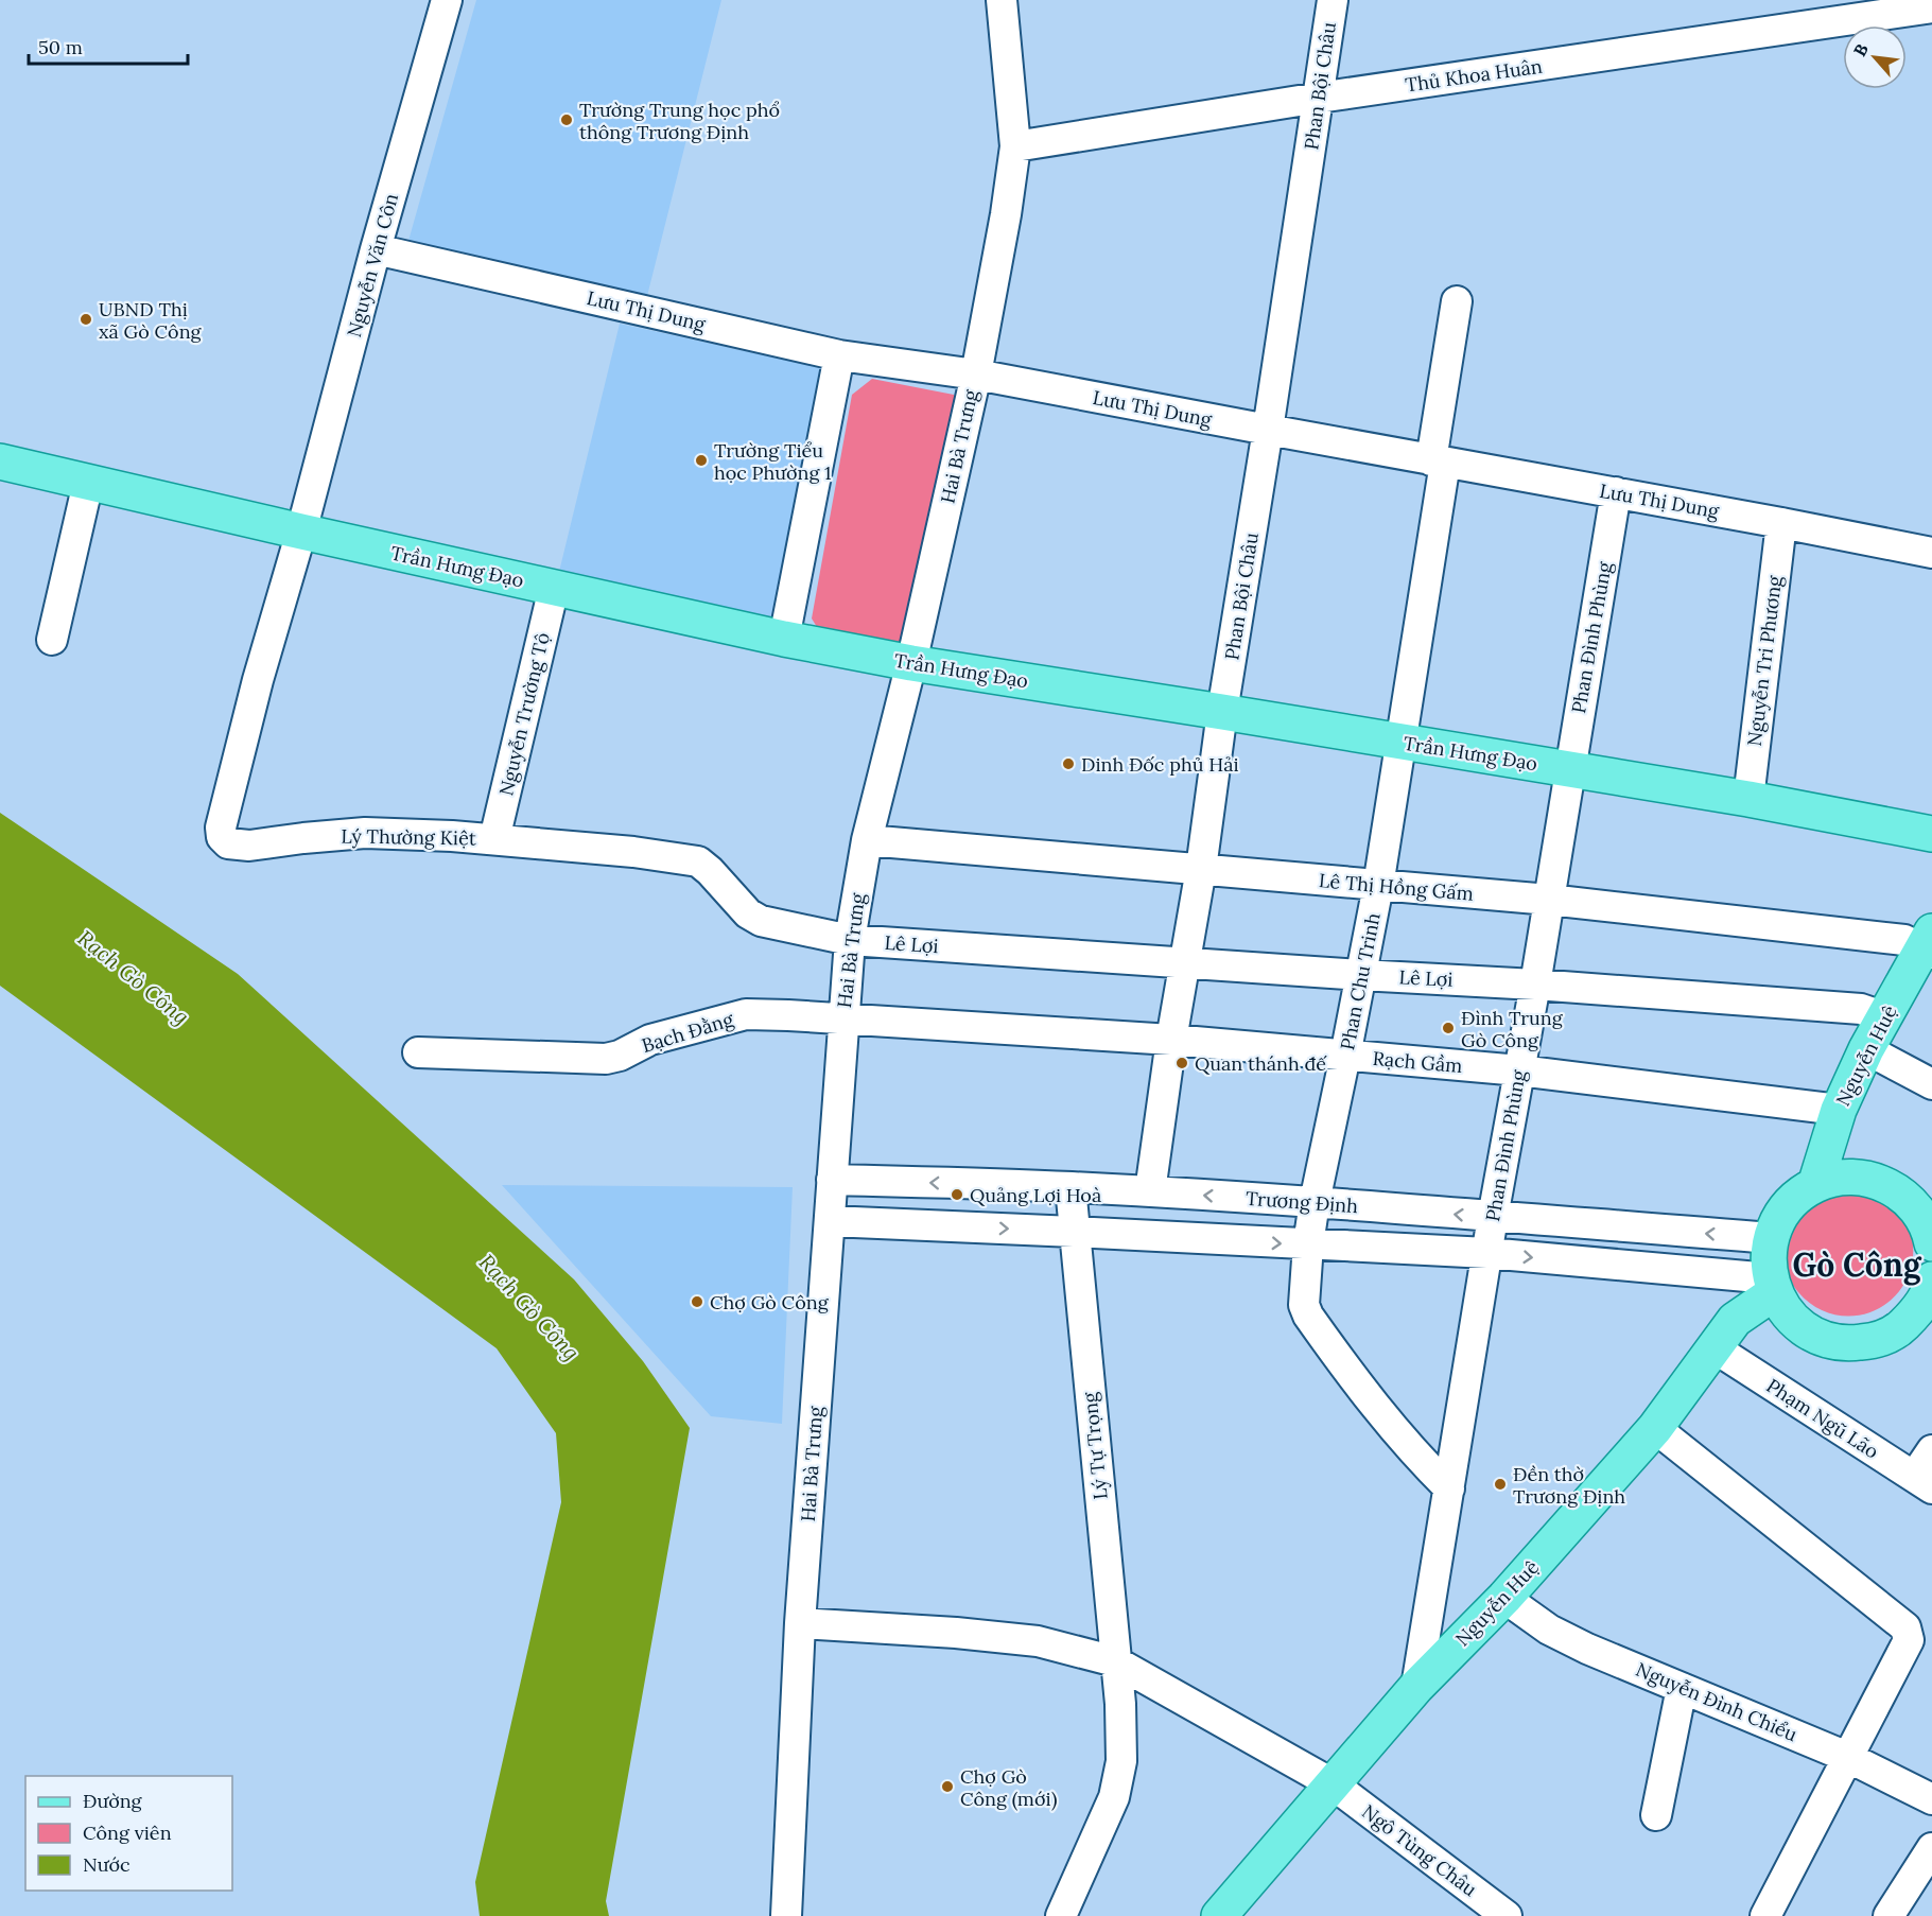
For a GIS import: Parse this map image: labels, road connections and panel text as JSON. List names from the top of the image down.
{
  "streets": {
    "main road": ["Trần Hưng Đạo", "Nguyễn Huệ"],
    "street": [
      "Thủ Khoa Huân",
      "Phan Bội Châu",
      "Nguyễn Văn Côn",
      "Lưu Thị Dung",
      "Hai Bà Trưng",
      "Phan Đình Phùng",
      "Nguyễn Tri Phương",
      "Nguyễn Trường Tộ",
      "Lý Thường Kiệt",
      "Lê Thị Hồng Gấm",
      "Lê Lợi",
      "Phan Chu Trinh",
      "Bạch Đằng",
      "Rạch Gầm",
      "Trương Định",
      "Phạm Ngũ Lão",
      "Lý Tự Trọng",
      "Nguyễn Đình Chiểu",
      "Ngô Tùng Châu"
    ]
  },
  "crossings": [
    ["Thủ Khoa Huân", "Phan Bội Châu"],
    ["Thủ Khoa Huân", "Hai Bà Trưng"],
    ["Phan Bội Châu", "Lưu Thị Dung"],
    ["Phan Bội Châu", "Trần Hưng Đạo"],
    ["Phan Bội Châu", "Lê Thị Hồng Gấm"],
    ["Phan Bội Châu", "Lê Lợi"],
    ["Phan Bội Châu", "Rạch Gầm"],
    ["Phan Bội Châu", "Trương Định"],
    ["Nguyễn Văn Côn", "Lưu Thị Dung"],
    ["Nguyễn Văn Côn", "Trần Hưng Đạo"],
    ["Nguyễn Văn Côn", "Lý Thường Kiệt"],
    ["Lưu Thị Dung", "Hai Bà Trưng"],
    ["Lưu Thị Dung", "Phan Đình Phùng"],
    ["Lưu Thị Dung", "Nguyễn Tri Phương"],
    ["Lưu Thị Dung", "Phan Chu Trinh"],
    ["Hai Bà Trưng", "Trần Hưng Đạo"],
    ["Hai Bà Trưng", "Lý Thường Kiệt"],
    ["Hai Bà Trưng", "Lê Thị Hồng Gấm"],
    ["Hai Bà Trưng", "Lê Lợi"],
    ["Hai Bà Trưng", "Bạch Đằng"],
    ["Hai Bà Trưng", "Rạch Gầm"],
    ["Hai Bà Trưng", "Trương Định"],
    ["Trần Hưng Đạo", "Phan Đình Phùng"],
    ["Trần Hưng Đạo", "Nguyễn Tri Phương"],
    ["Trần Hưng Đạo", "Nguyễn Trường Tộ"],
    ["Trần Hưng Đạo", "Lý Thường Kiệt"],
    ["Trần Hưng Đạo", "Phan Chu Trinh"],
    ["Phan Đình Phùng", "Lê Thị Hồng Gấm"],
    ["Phan Đình Phùng", "Lê Lợi"],
    ["Phan Đình Phùng", "Phan Chu Trinh"],
    ["Phan Đình Phùng", "Nguyễn Huệ"],
    ["Phan Đình Phùng", "Rạch Gầm"],
    ["Phan Đình Phùng", "Trương Định"],
    ["Nguyễn Trường Tộ", "Lý Thường Kiệt"],
    ["Lý Thường Kiệt", "Lê Lợi"],
    ["Lê Thị Hồng Gấm", "Phan Chu Trinh"],
    ["Lê Thị Hồng Gấm", "Nguyễn Huệ"],
    ["Lê Lợi", "Phan Chu Trinh"],
    ["Lê Lợi", "Nguyễn Huệ"],
    ["Phan Chu Trinh", "Rạch Gầm"],
    ["Phan Chu Trinh", "Trương Định"],
    ["Bạch Đằng", "Rạch Gầm"],
    ["Nguyễn Huệ", "Rạch Gầm"],
    ["Nguyễn Huệ", "Phạm Ngũ Lão"],
    ["Nguyễn Huệ", "Nguyễn Đình Chiểu"],
    ["Nguyễn Huệ", "Ngô Tùng Châu"],
    ["Trương Định", "Lý Tự Trọng"]
  ],
  "districts": ["Gò Công"],
  "water": ["Rạch Gò Công"],
  "places": [
    "Trường Trung học phổ thông Trương Định",
    "UBND Thị xã Gò Công",
    "Trường Tiểu học Phường 1",
    "Dinh Đốc phủ Hải",
    "Đình Trung Gò Công",
    "Quan thánh đế",
    "Quảng Lợi Hoà",
    "Chợ Gò Công",
    "Đền thờ Trương Định",
    "Chợ Gò Công (mới)"
  ],
  "legend": ["Đường", "Công viên", "Nước"],
  "scale_bar": "50 m",
  "north": "top left"
}
